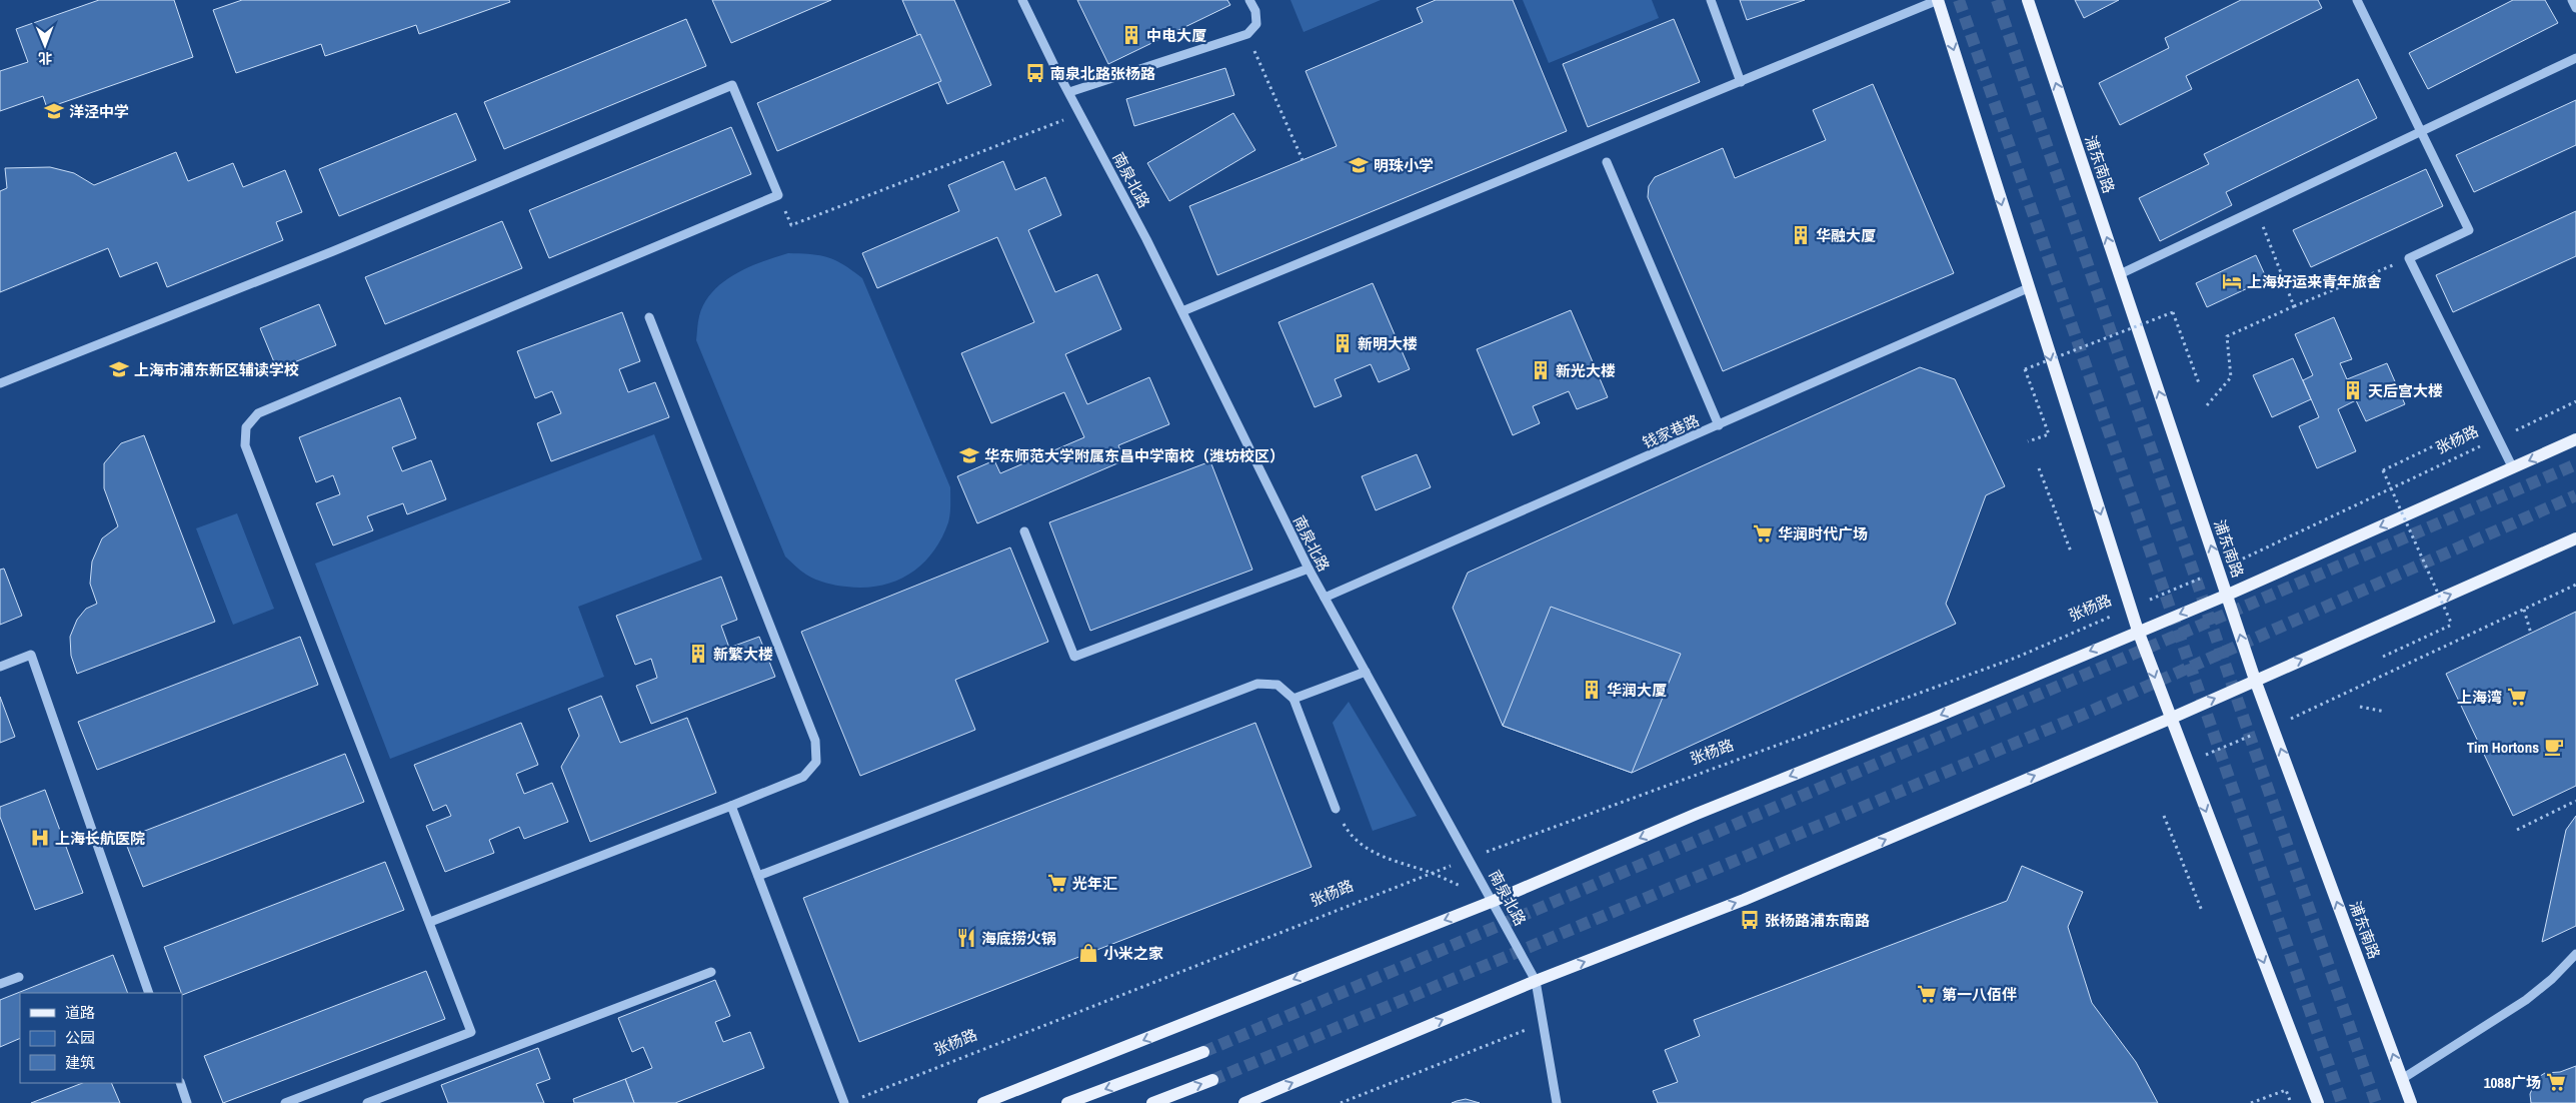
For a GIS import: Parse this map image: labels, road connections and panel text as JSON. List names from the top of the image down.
{
  "streets": {
    "main road": ["浦东南路"],
    "street": ["南泉北路", "钱家巷路"],
    "path": ["张杨路"]
  },
  "crossings": [
    ["浦东南路", "张杨路"],
    ["南泉北路", "钱家巷路"],
    ["南泉北路", "张杨路"]
  ],
  "places": {
    "building": [
      "中电大厦",
      "华融大厦",
      "新明大楼",
      "新光大楼",
      "天后宫大楼",
      "新繁大楼",
      "华润大厦"
    ],
    "bus stop": ["南泉北路张杨路", "张杨路浦东南路"],
    "school or university": [
      "洋泾中学",
      "明珠小学",
      "上海市浦东新区辅读学校",
      "华东师范大学附属东昌中学南校（潍坊校区）"
    ],
    "hotel": ["上海好运来青年旅舍"],
    "supermarket": [
      "华润时代广场",
      "上海湾",
      "光年汇",
      "第一八佰伴",
      "1088广场"
    ],
    "cafe": ["Tim Hortons"],
    "hospital": ["上海长航医院"],
    "restaurant": ["海底捞火锅"],
    "shop": ["小米之家"]
  },
  "legend": ["道路", "公园", "建筑"],
  "north": "bottom"
}
